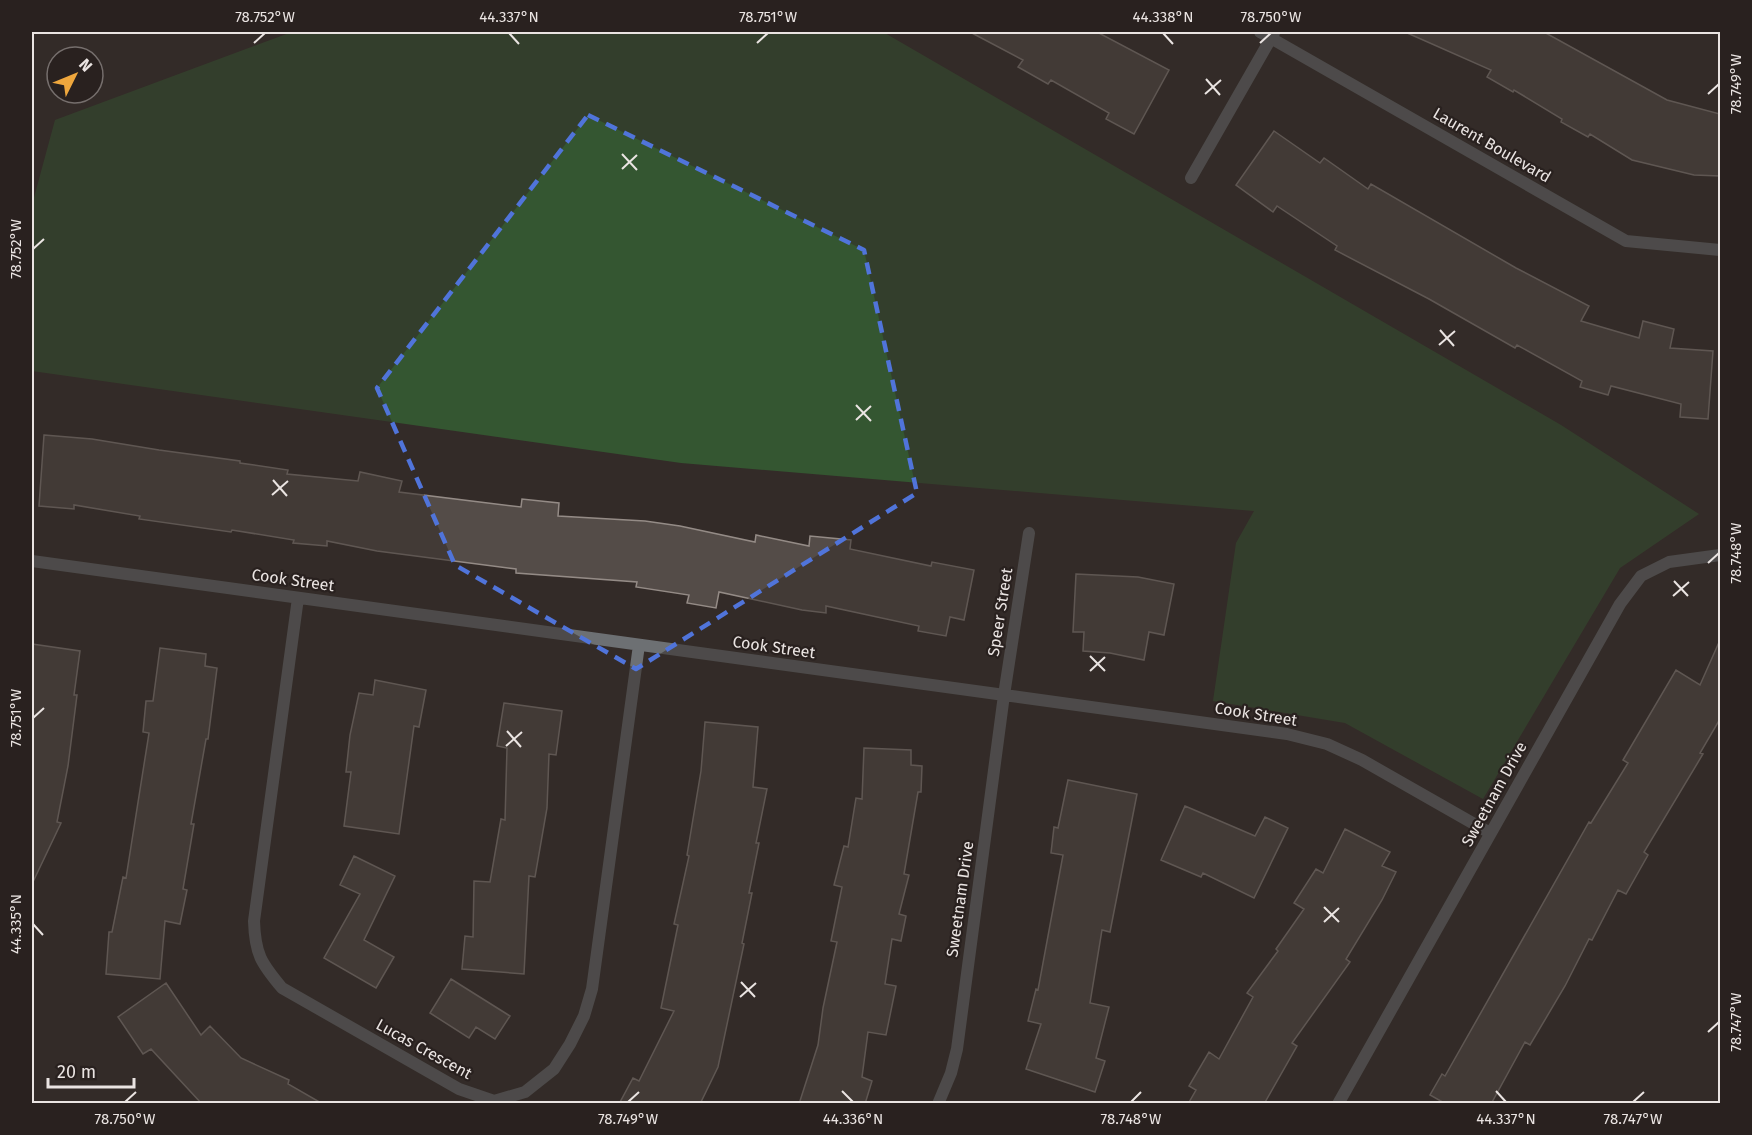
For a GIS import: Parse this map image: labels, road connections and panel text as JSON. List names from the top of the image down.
{
  "streets": {
    "street": [
      "Laurent Boulevard",
      "Cook Street",
      "Speer Street",
      "Sweetnam Drive",
      "Lucas Crescent"
    ]
  },
  "crossings": [
    ["Cook Street", "Speer Street"],
    ["Cook Street", "Sweetnam Drive"],
    ["Cook Street", "Lucas Crescent"],
    ["Speer Street", "Sweetnam Drive"]
  ],
  "scale_bar": "20 m",
  "north": "top right",
  "coordinates": [
    "78.752°W",
    "44.337°N",
    "78.751°W",
    "44.338°N",
    "78.750°W",
    "78.749°W",
    "78.748°W",
    "44.335°N",
    "78.747°W",
    "44.336°N"
  ]
}
